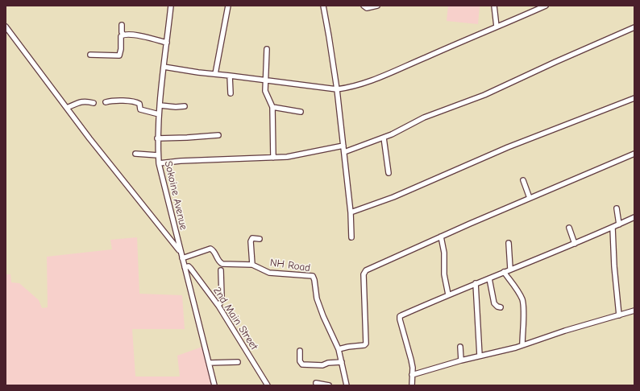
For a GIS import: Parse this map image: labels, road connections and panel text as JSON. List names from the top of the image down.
{
  "streets": {
    "street": ["Sokoine Avenue", "NH Road", "2nd Main Street"]
  },
  "crossings": [
    ["Sokoine Avenue", "NH Road"],
    ["Sokoine Avenue", "2nd Main Street"]
  ]
}
